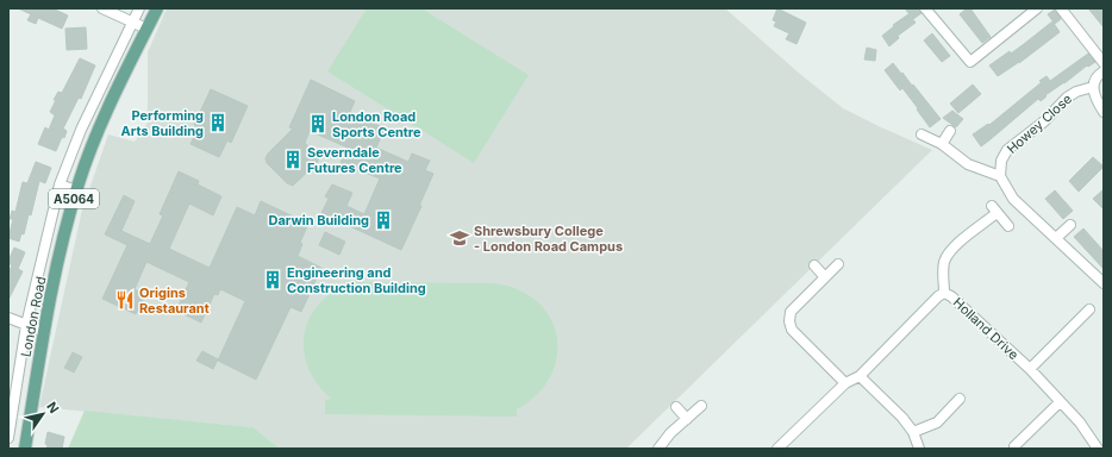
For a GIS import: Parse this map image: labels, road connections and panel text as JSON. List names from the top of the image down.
{
  "streets": {
    "main road": ["A5064", "London Road"],
    "street": ["Howey Close", "Holland Drive"]
  },
  "places": {
    "building": [
      "Performing Arts Building",
      "London Road Sports Centre",
      "Severndale Futures Centre",
      "Darwin Building",
      "Engineering and Construction Building"
    ],
    "school or university": ["Shrewsbury College - London Road Campus"],
    "restaurant": ["Origins Restaurant"]
  },
  "north": "top right"
}
